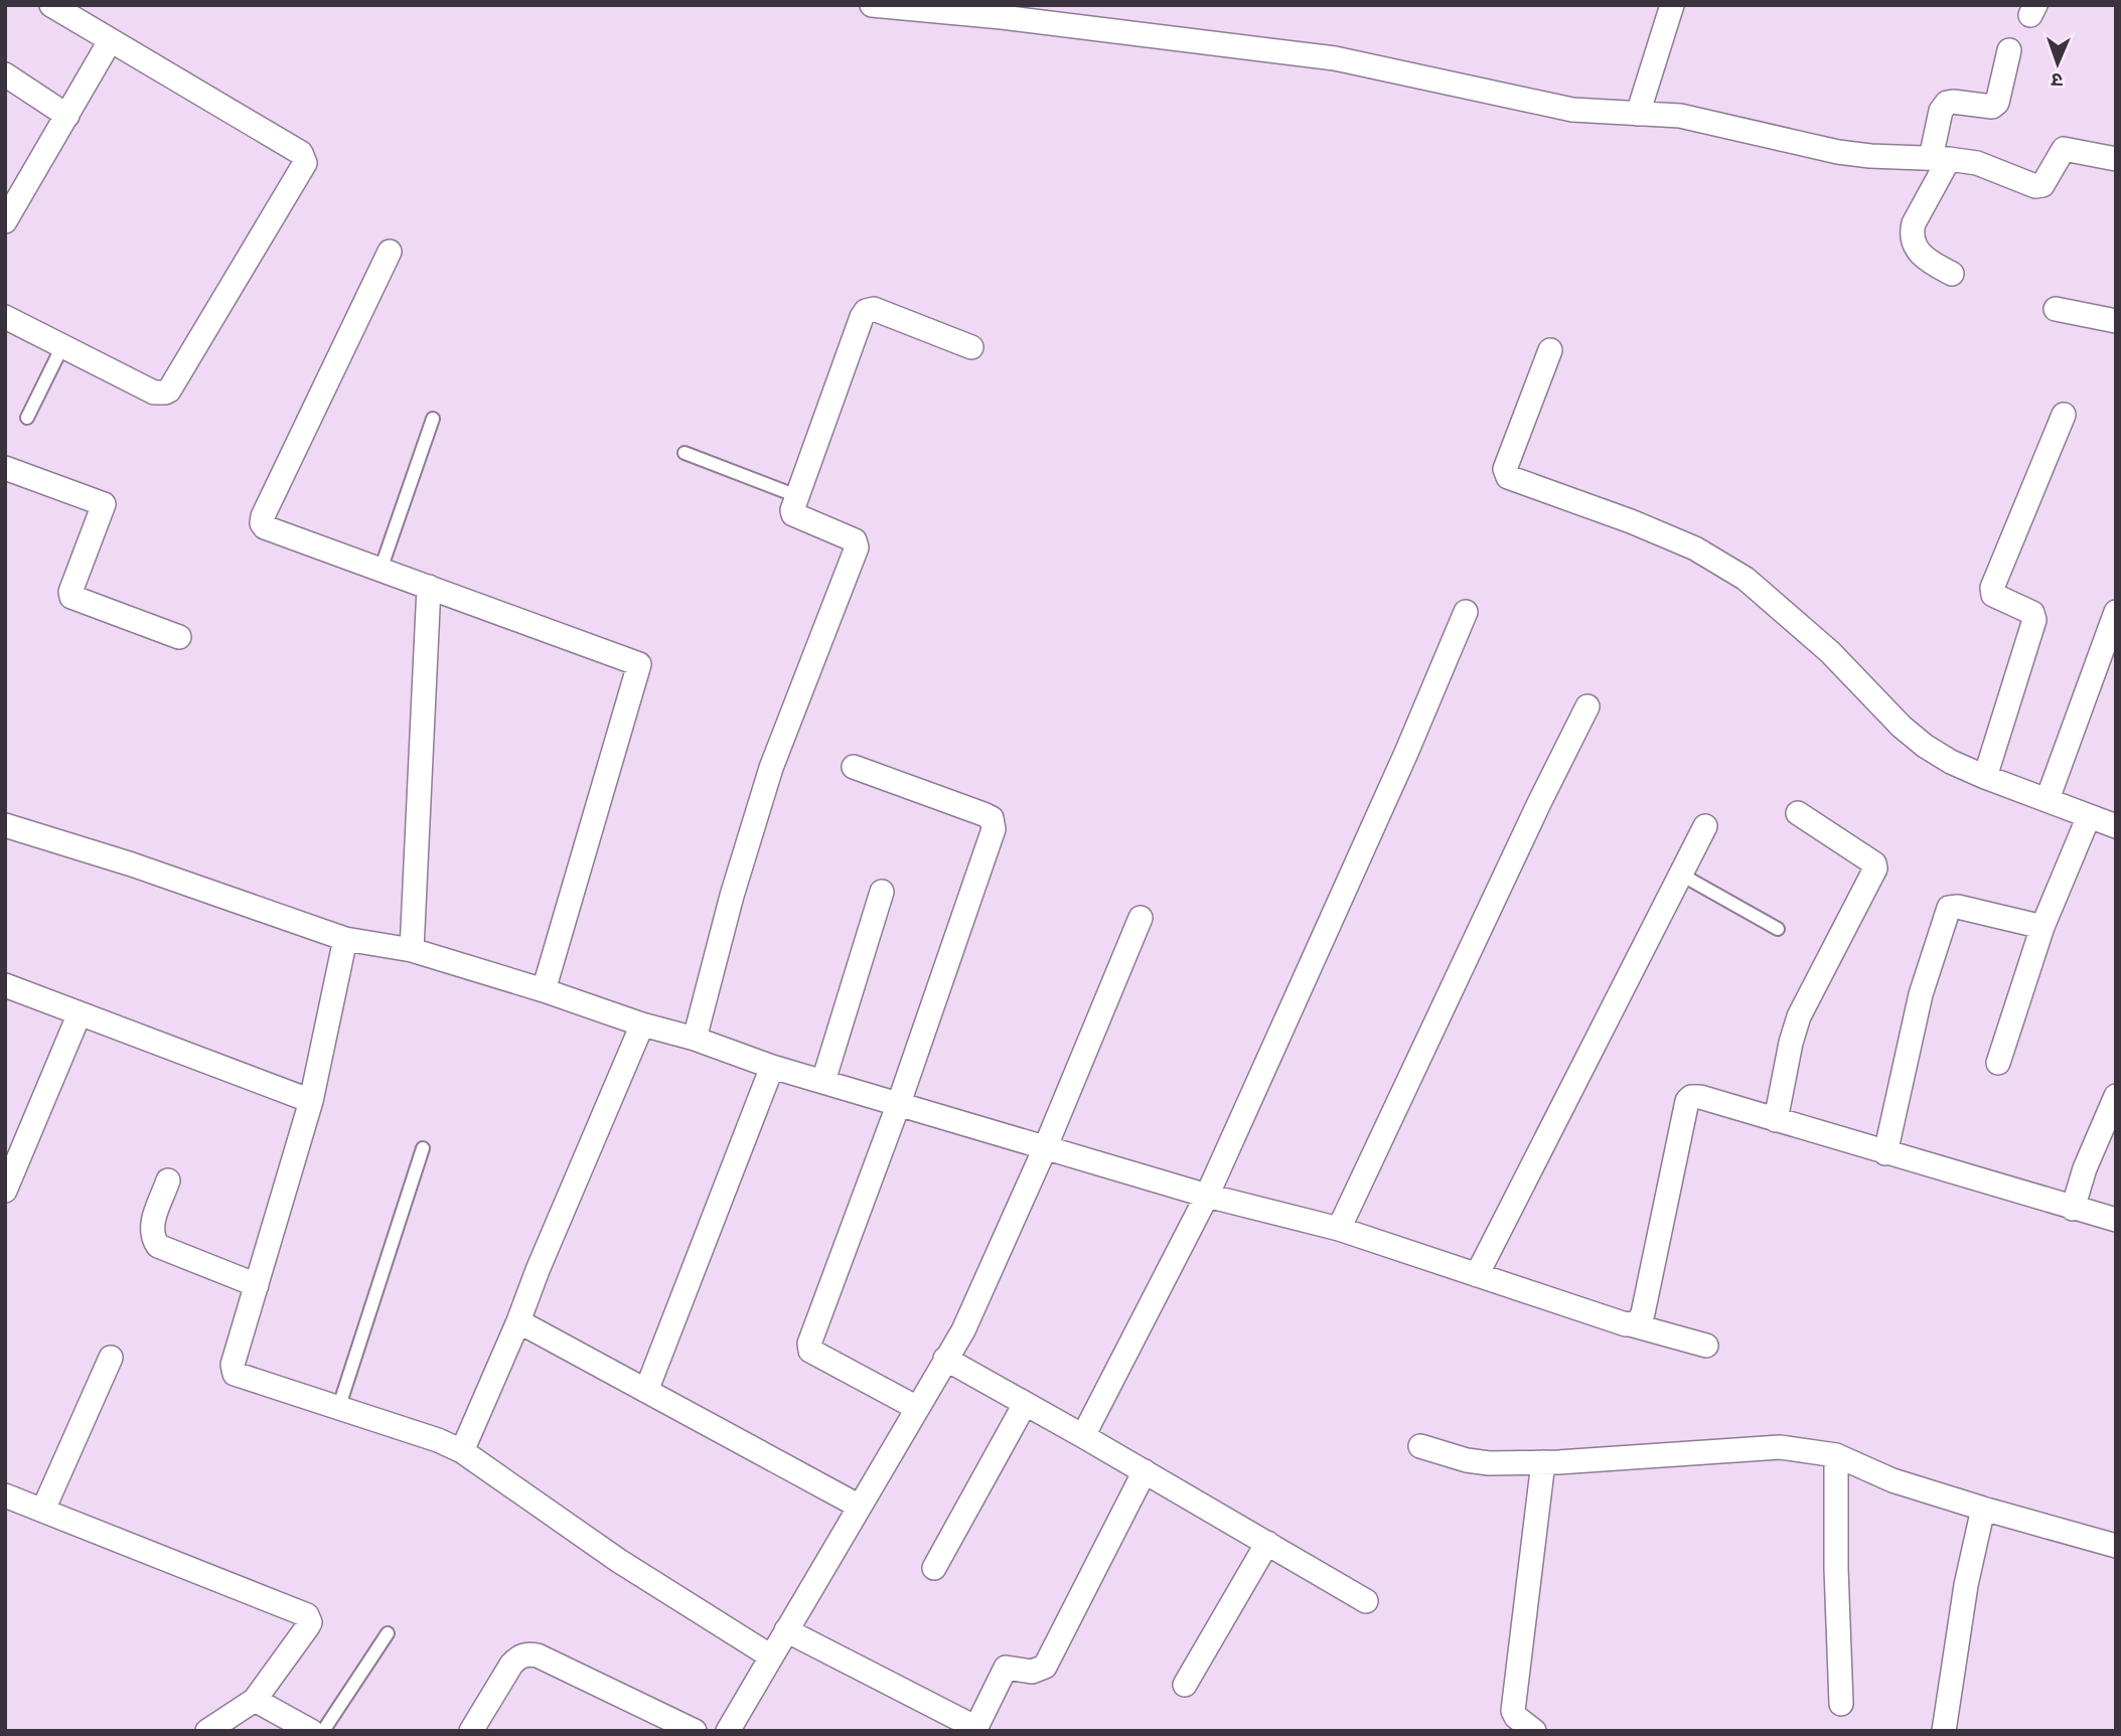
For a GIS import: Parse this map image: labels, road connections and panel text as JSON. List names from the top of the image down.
{
  "north": "bottom"
}
